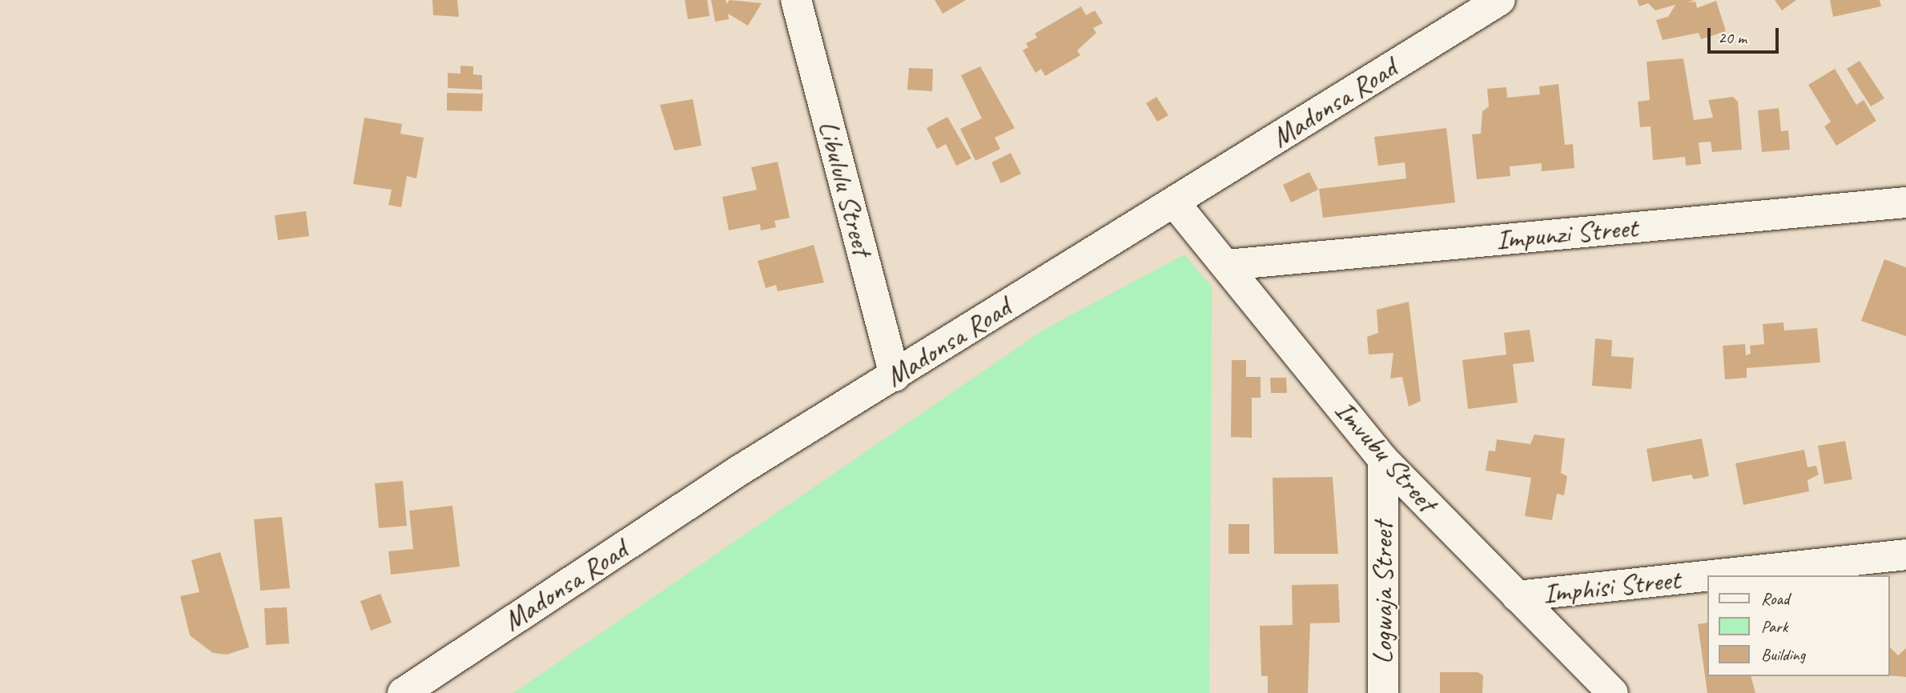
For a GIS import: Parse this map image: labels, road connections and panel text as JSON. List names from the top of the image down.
{
  "streets": {
    "street": [
      "Madonsa Road",
      "Libululu Street",
      "Impunzi Street",
      "Imvubu Street",
      "Imphisi Street",
      "Logwaja Street"
    ]
  },
  "crossings": [
    ["Madonsa Road", "Libululu Street"],
    ["Madonsa Road", "Imvubu Street"],
    ["Impunzi Street", "Imvubu Street"],
    ["Imvubu Street", "Imphisi Street"],
    ["Imvubu Street", "Logwaja Street"]
  ],
  "legend": ["Road", "Park", "Building"],
  "scale_bar": "20 m"
}
